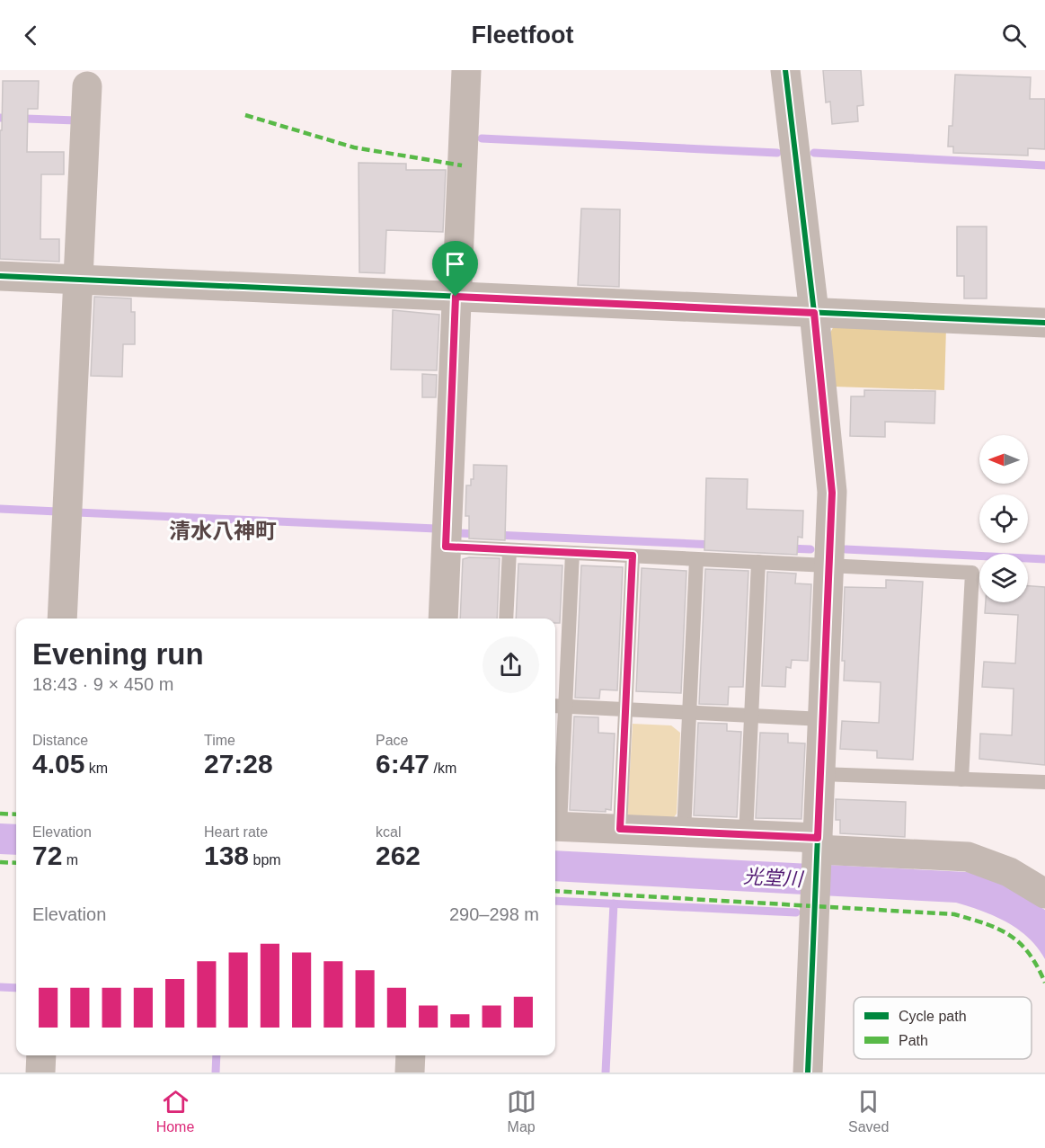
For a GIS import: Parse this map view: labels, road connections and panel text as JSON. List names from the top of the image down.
{
  "districts": ["清水八神町"],
  "water": ["光堂川"],
  "legend": ["Cycle path", "Path"],
  "north": "left",
  "page": {
    "header": "Fleetfoot",
    "heading": ["Evening run", "18:43 · 9 × 450 m"],
    "stats": [
      ["Distance", "4.05 km"],
      ["Time", "27:28"],
      ["Pace", "6:47 /km"],
      ["Elevation", "72 m"],
      ["Heart rate", "138 bpm"],
      ["kcal", "262"]
    ],
    "chart": ["Elevation", "290–298 m"],
    "tabs": ["Home", "Map", "Saved"]
  }
}
